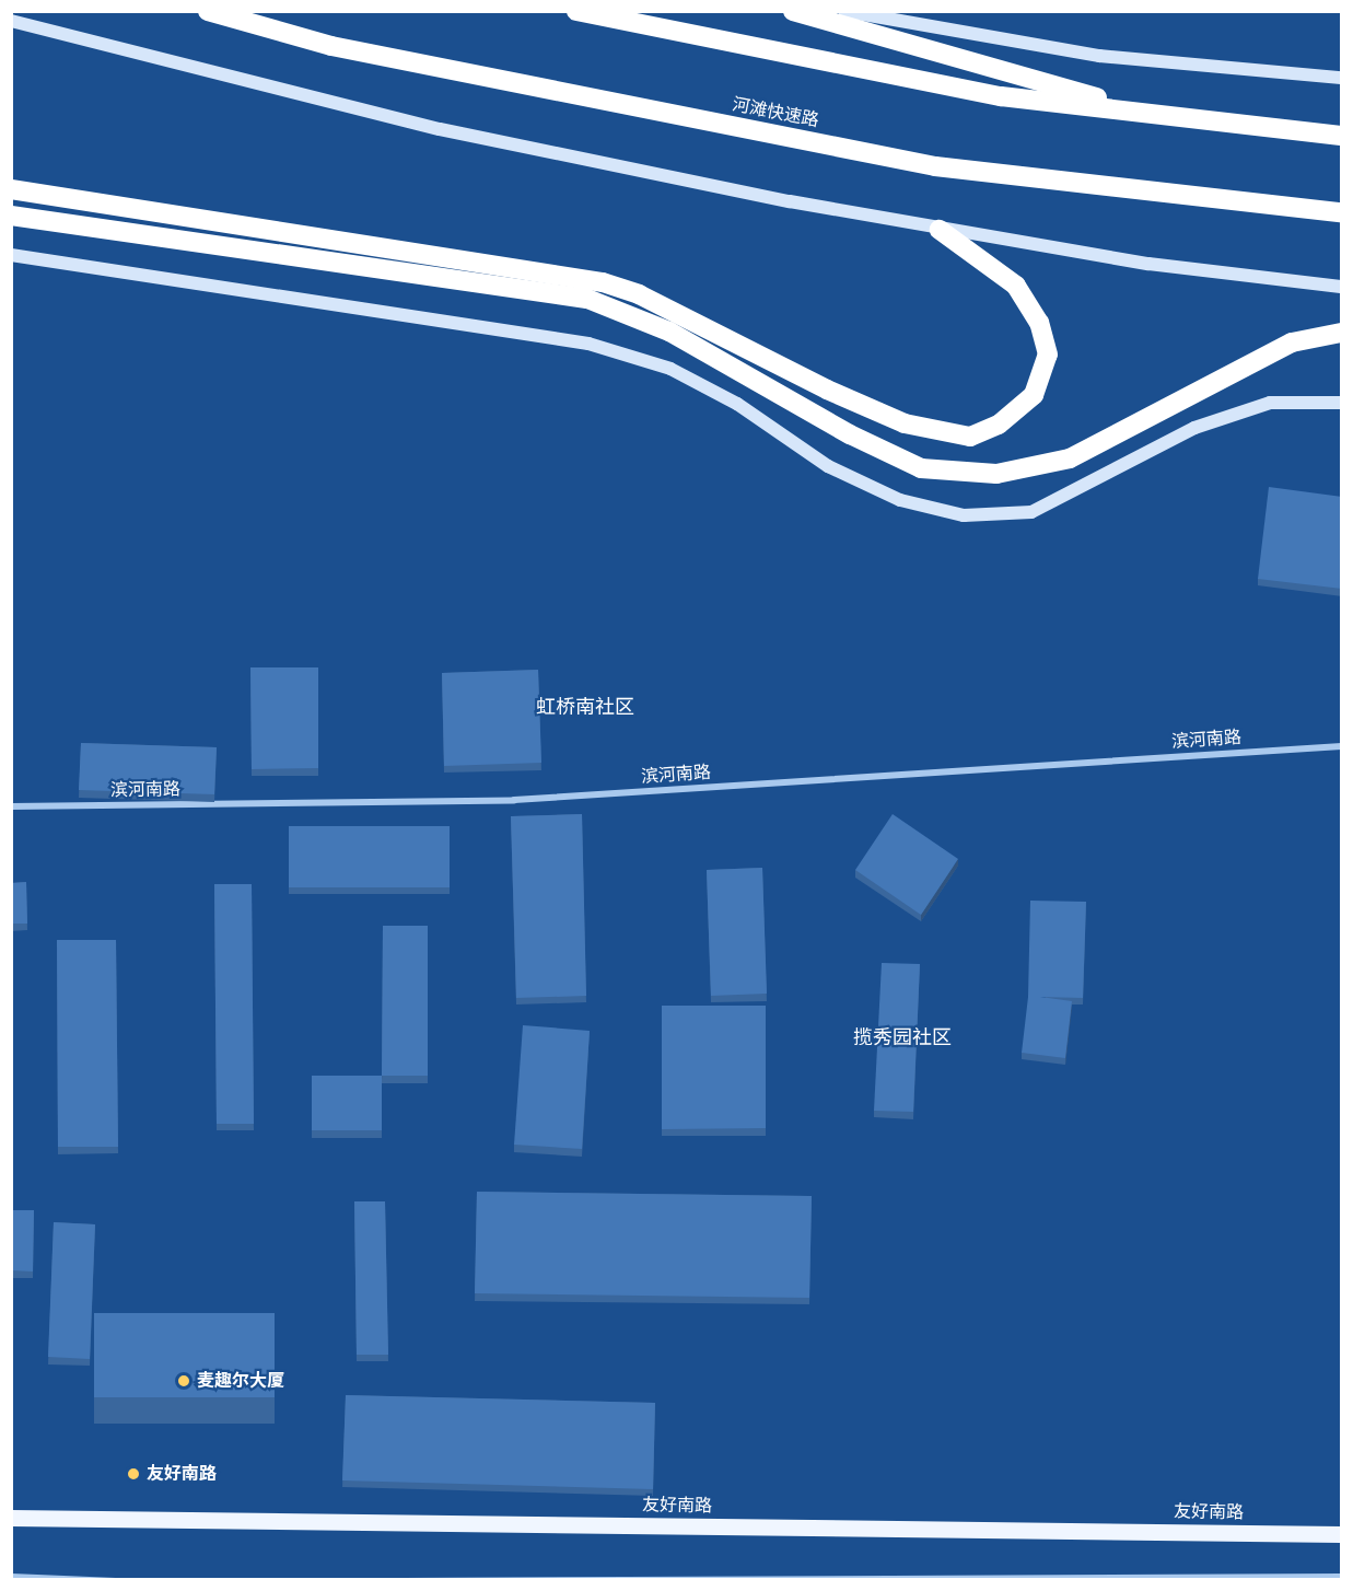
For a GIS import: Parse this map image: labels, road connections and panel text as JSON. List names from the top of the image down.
{
  "streets": {
    "highway": ["河滩快速路"],
    "main road": ["友好南路"],
    "street": ["滨河南路"]
  },
  "districts": ["虹桥南社区", "揽秀园社区"],
  "places": ["麦趣尔大厦", "友好南路"]
}
